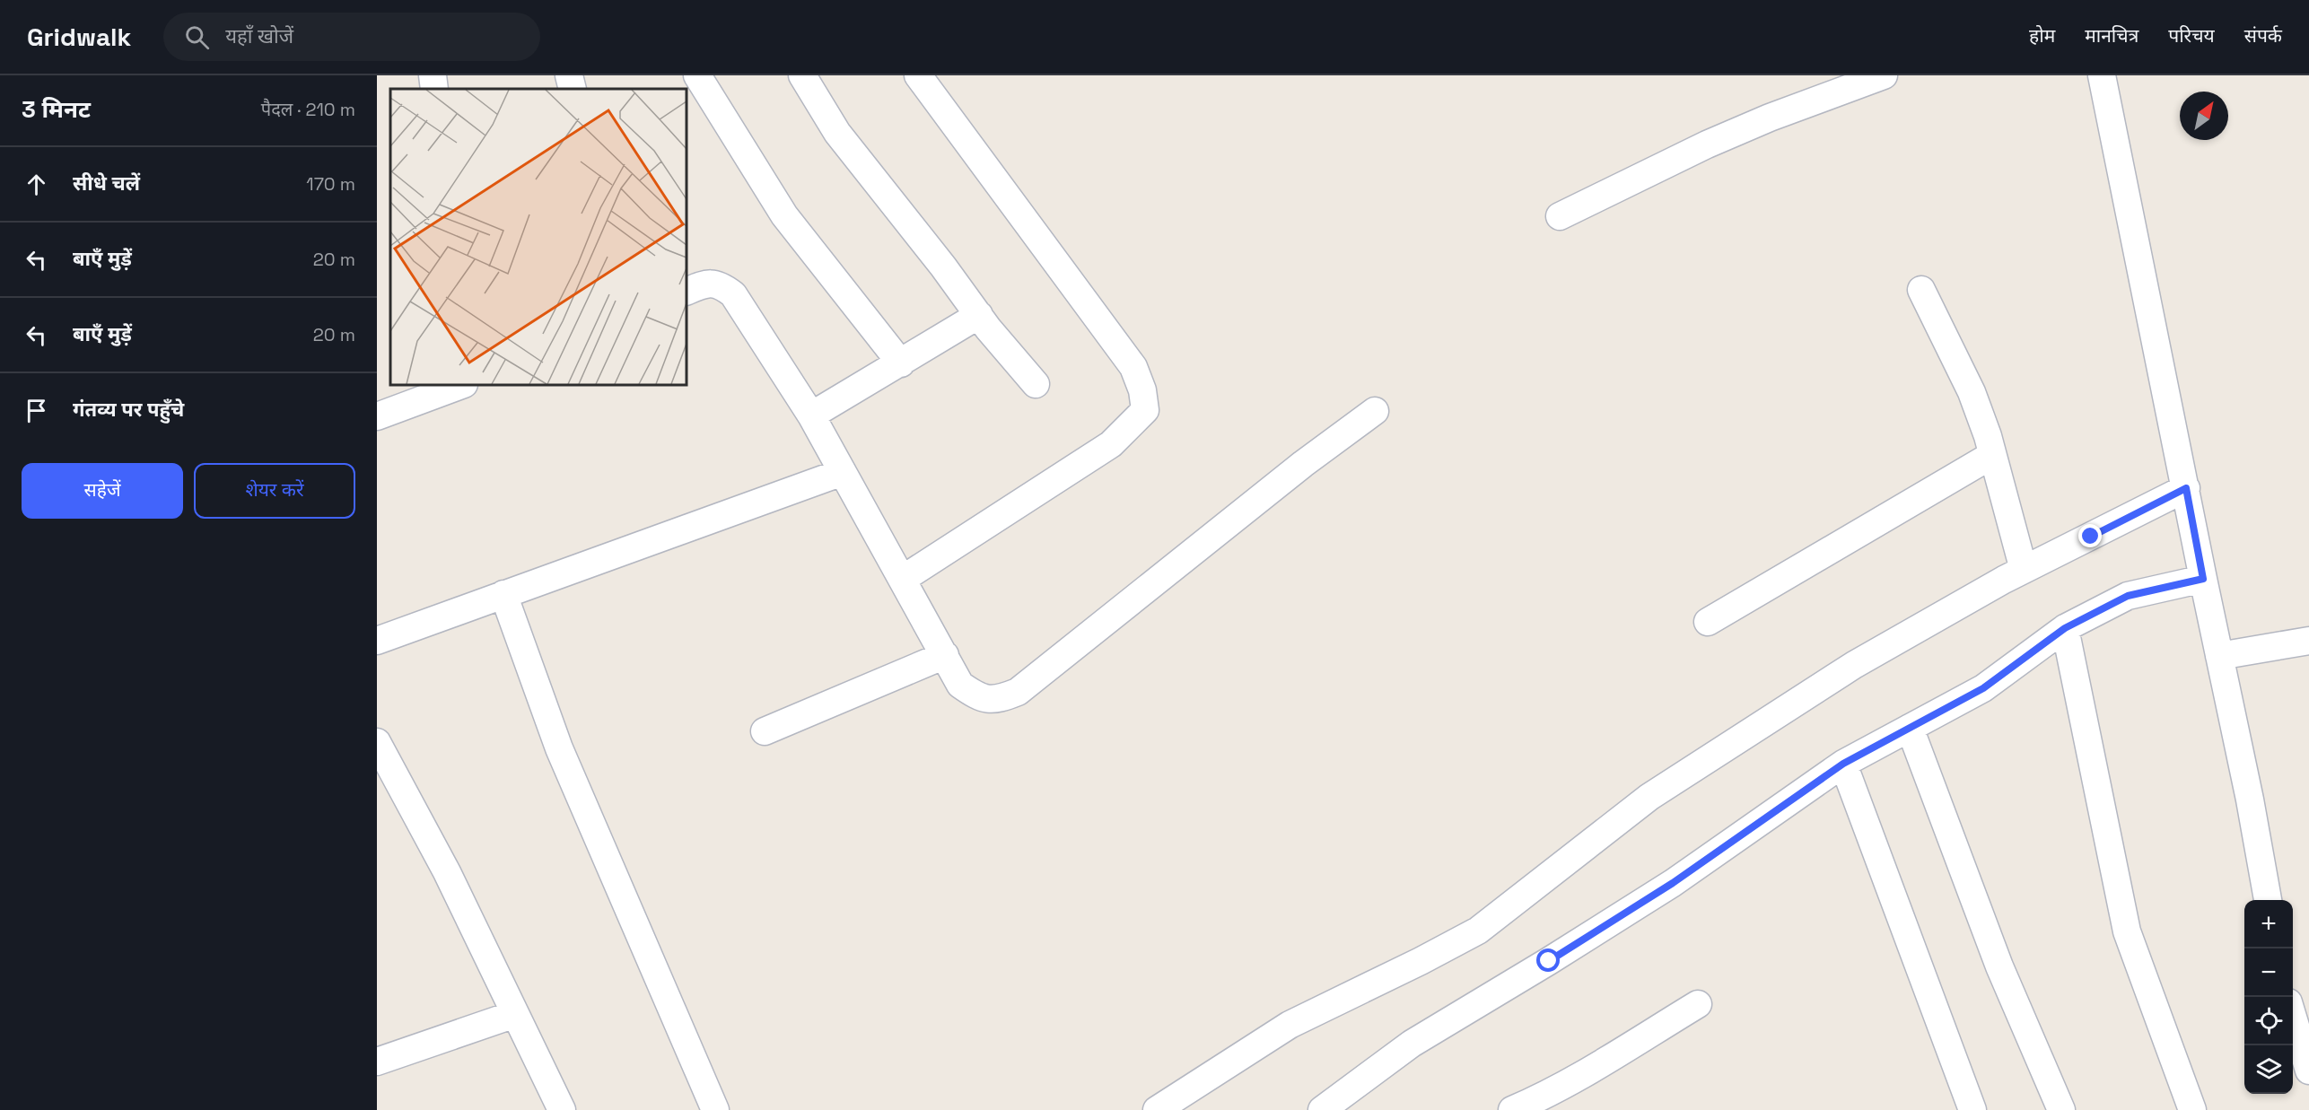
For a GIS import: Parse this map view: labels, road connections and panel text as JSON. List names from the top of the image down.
{
  "north": "top right",
  "page": {
    "header": "Gridwalk",
    "search": "यहाँ खोजें",
    "nav": [
      "होम",
      "मानचित्र",
      "परिचय",
      "संपर्क"
    ],
    "heading": ["3 मिनट", "पैदल · 210 m"],
    "list": [
      ["सीधे चलें", "170 m"],
      ["बाएँ मुड़ें", "20 m"],
      ["बाएँ मुड़ें", "20 m"],
      "गंतव्य पर पहुँचे"
    ],
    "buttons": ["सहेजें", "शेयर करें"],
    "map_buttons": ["+", "−"]
  }
}
